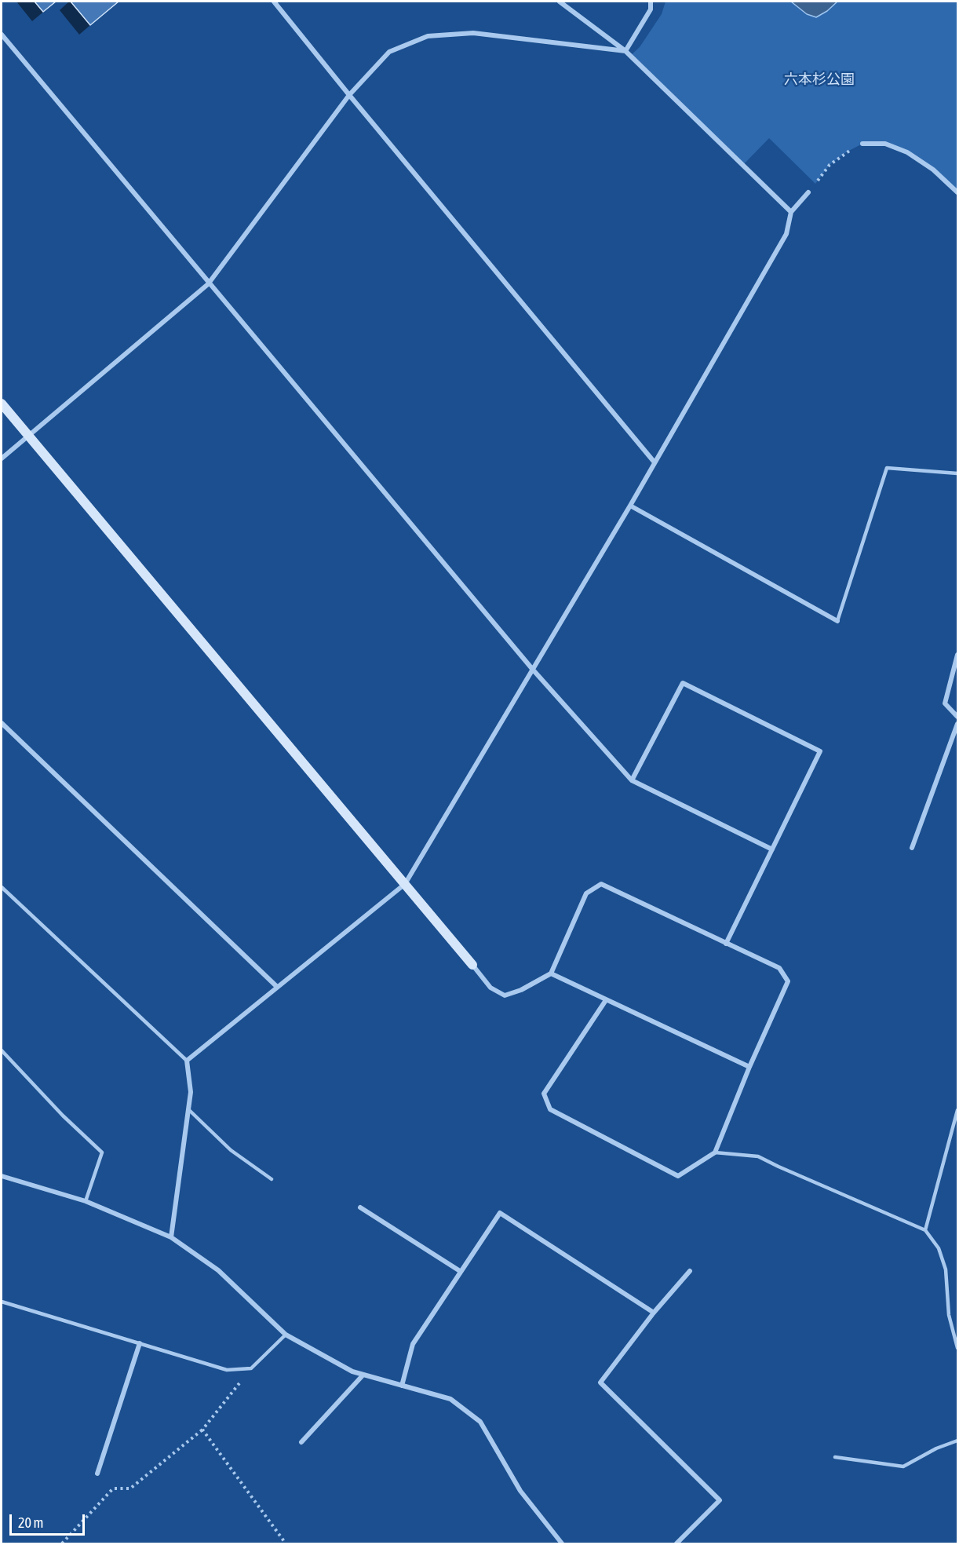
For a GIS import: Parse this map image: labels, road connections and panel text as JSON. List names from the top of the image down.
{
  "parks": ["六本杉公園"],
  "scale_bar": "20 m"
}
